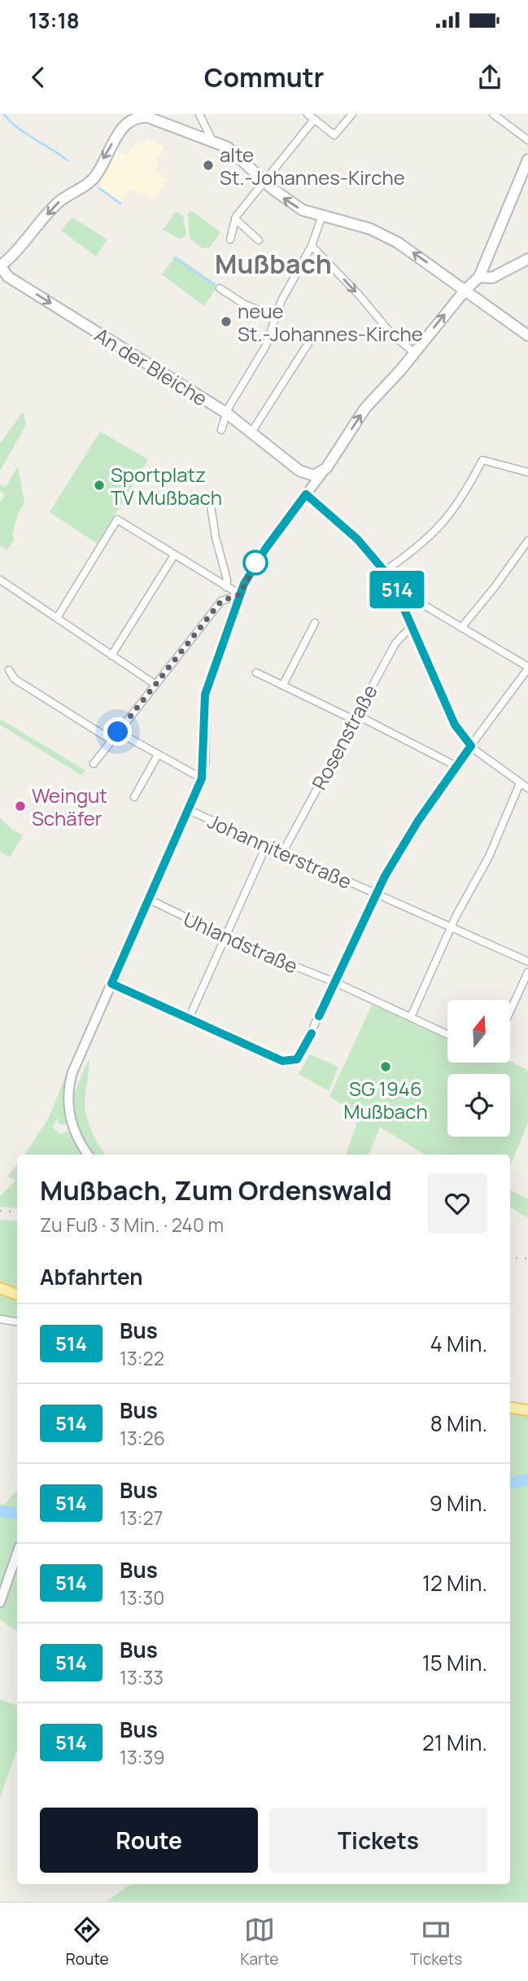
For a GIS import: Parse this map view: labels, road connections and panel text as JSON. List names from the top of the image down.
{
  "streets": {
    "main road": ["An der Bleiche"],
    "street": ["Rosenstraße", "Johanniterstraße", "Uhlandstraße"]
  },
  "crossings": [
    ["Rosenstraße", "Johanniterstraße"]
  ],
  "one_way": ["An der Bleiche"],
  "districts": ["Mußbach"],
  "places": [
    "alte St.-Johannes-Kirche",
    "neue St.-Johannes-Kirche",
    "Sportplatz TV Mußbach",
    "Weingut Schäfer",
    "SG 1946 Mußbach"
  ],
  "lines": ["bus line 514"],
  "north": "top",
  "page": {
    "status": "13:18",
    "header": "Commutr",
    "on_map": "514",
    "heading": [
      ["Mußbach, Zum Ordenswald", "Zu Fuß · 3 Min. · 240 m"],
      "Abfahrten"
    ],
    "list": [
      {
        "mark": "514",
        "name": "Bus",
        "note": "13:22",
        "value": "4 Min."
      },
      {
        "mark": "514",
        "name": "Bus",
        "note": "13:26",
        "value": "8 Min."
      },
      {
        "mark": "514",
        "name": "Bus",
        "note": "13:27",
        "value": "9 Min."
      },
      {
        "mark": "514",
        "name": "Bus",
        "note": "13:30",
        "value": "12 Min."
      },
      {
        "mark": "514",
        "name": "Bus",
        "note": "13:33",
        "value": "15 Min."
      },
      {
        "mark": "514",
        "name": "Bus",
        "note": "13:39",
        "value": "21 Min."
      }
    ],
    "buttons": ["Route", "Tickets"],
    "tabs": ["Route", "Karte", "Tickets"]
  }
}
